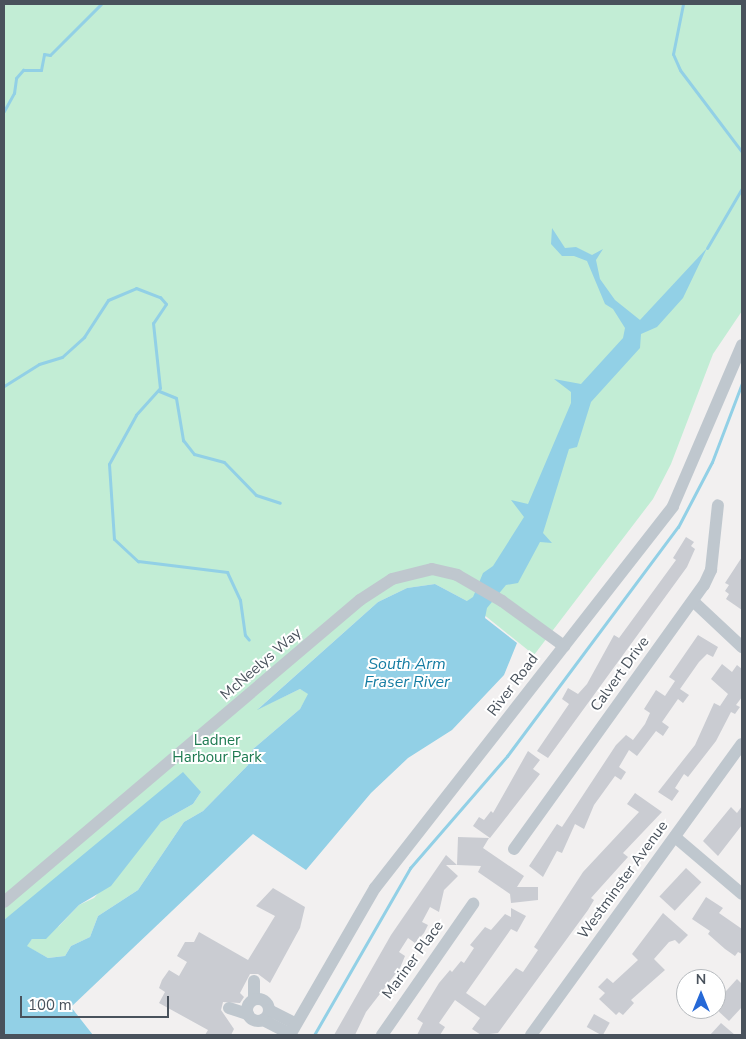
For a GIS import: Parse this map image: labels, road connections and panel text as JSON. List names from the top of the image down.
{
  "streets": {
    "street": [
      "McNeelys Way",
      "Calvert Drive",
      "River Road",
      "Westminster Avenue",
      "Mariner Place"
    ]
  },
  "crossings": [
    ["McNeelys Way", "River Road"]
  ],
  "water": ["South Arm Fraser River"],
  "parks": ["Ladner Harbour Park"],
  "scale_bar": "100 m",
  "north": "top"
}
